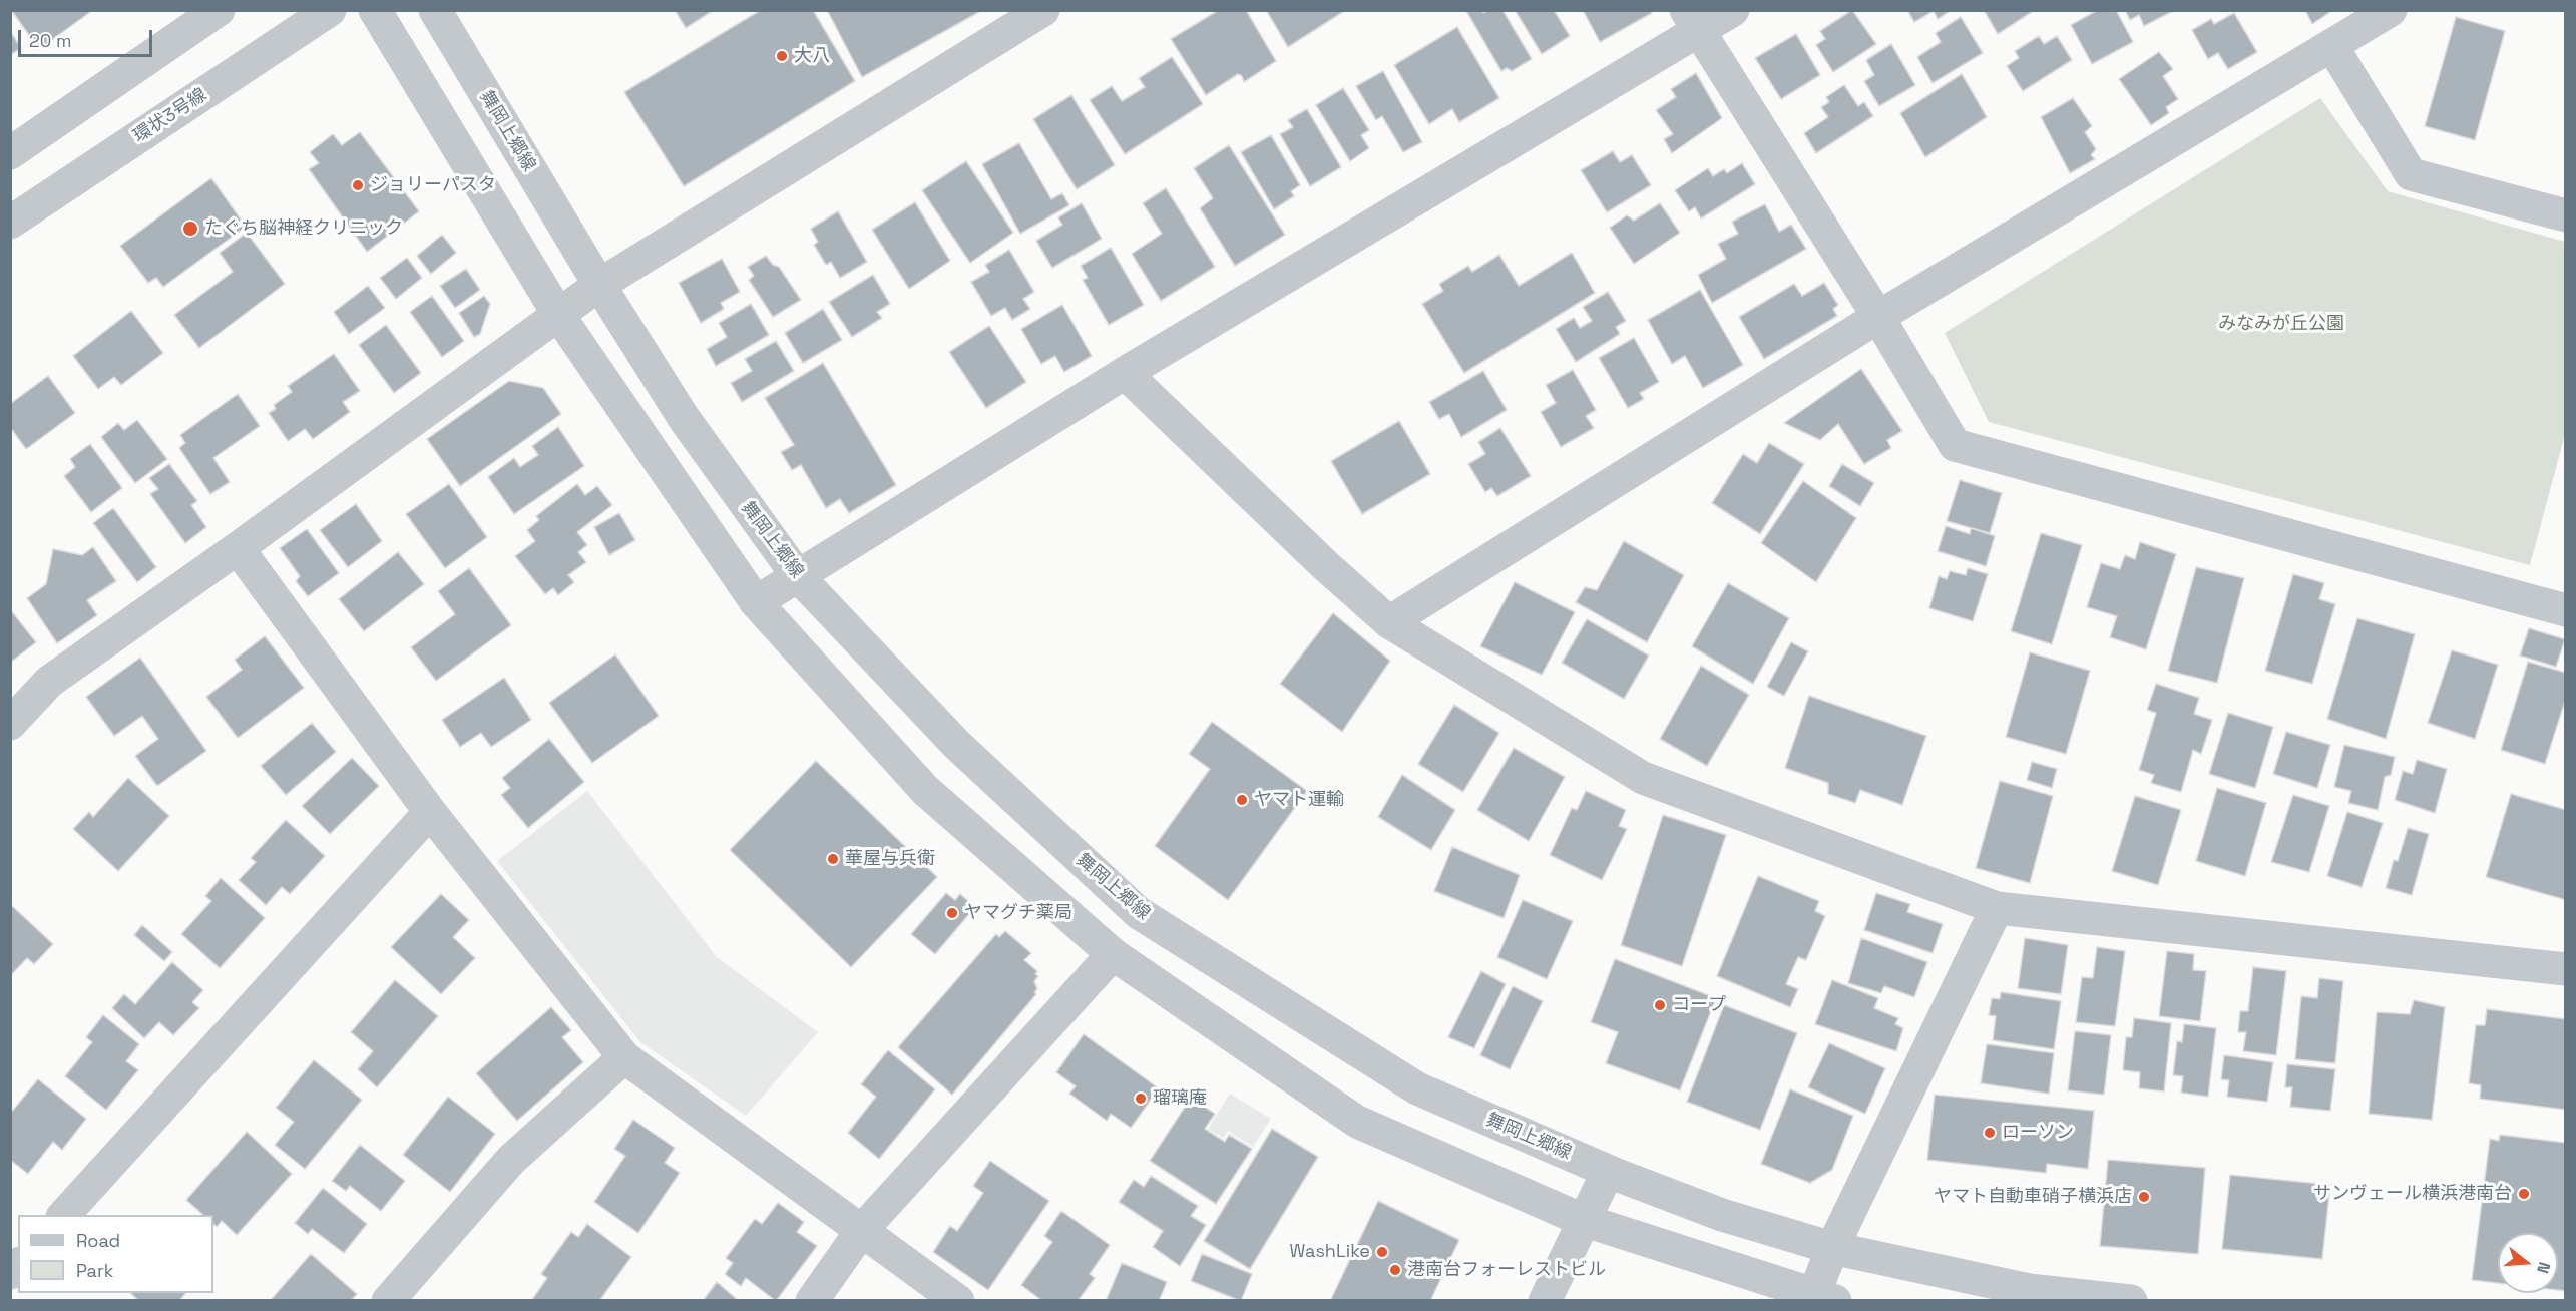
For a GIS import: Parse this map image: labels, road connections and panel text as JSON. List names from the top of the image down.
{
  "streets": {
    "street": ["環状3号線", "舞岡上郷線"]
  },
  "parks": ["みなみが丘公園"],
  "places": [
    "大八",
    "ジョリーパスタ",
    "たぐち脳神経クリニック",
    "ヤマト運輸",
    "華屋与兵衛",
    "ヤマグチ薬局",
    "コープ",
    "瑠璃庵",
    "ローソン",
    "サンヴェール横浜港南台",
    "ヤマト自動車硝子横浜店",
    "WashLike",
    "港南台フォーレストビル"
  ],
  "legend": ["Road", "Park"],
  "scale_bar": "20 m",
  "north": "right"
}
